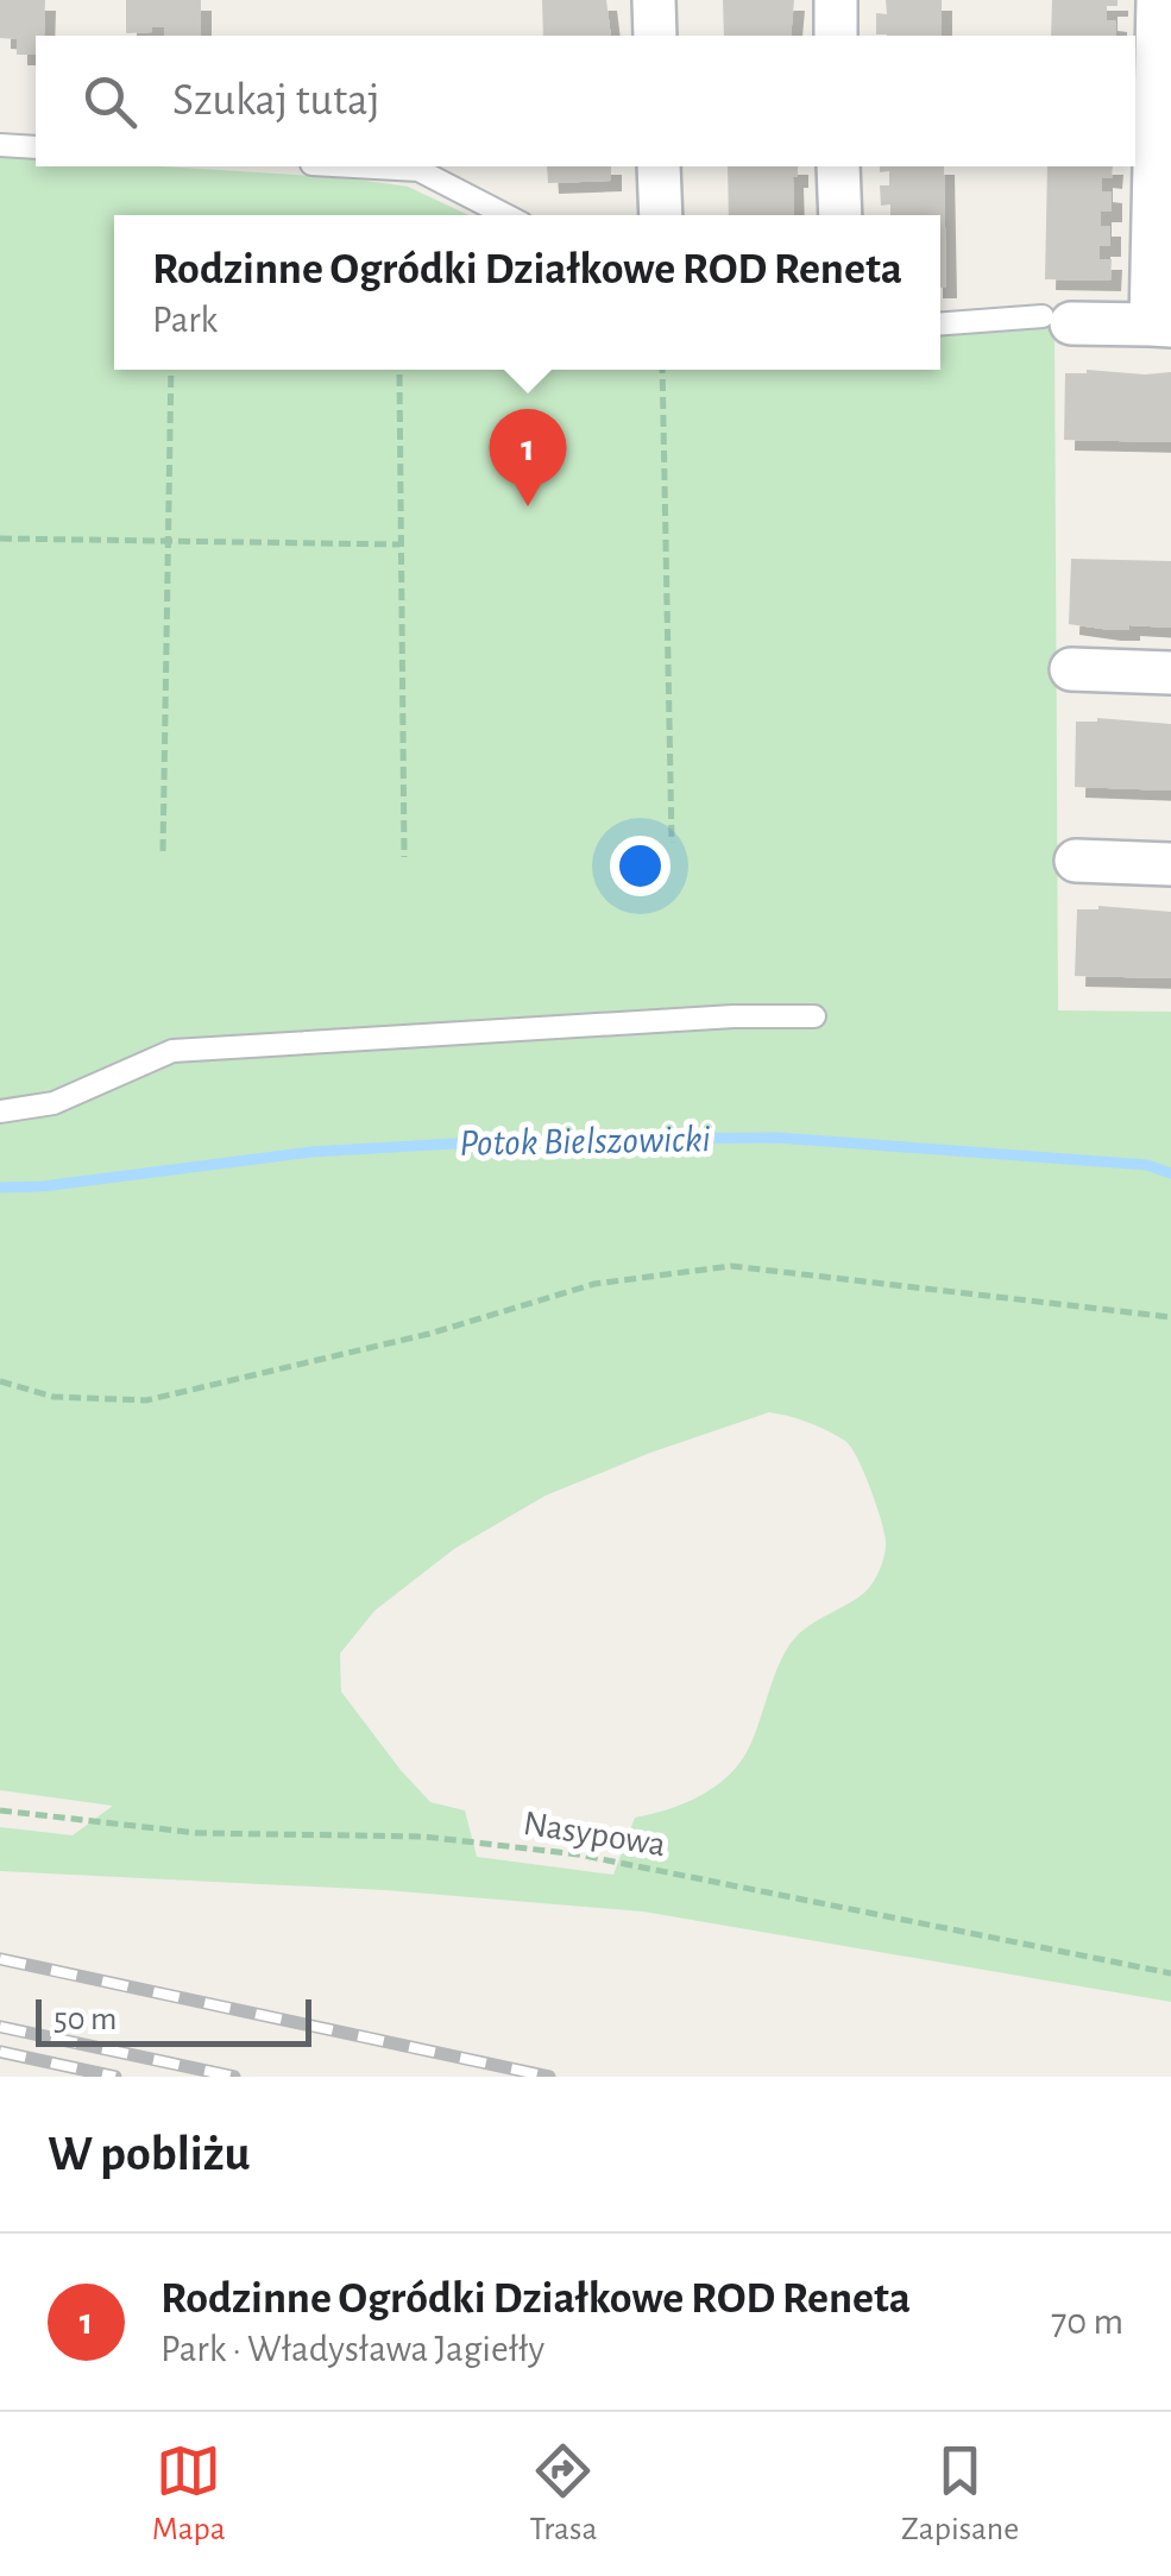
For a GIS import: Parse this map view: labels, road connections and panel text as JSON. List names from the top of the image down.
{
  "streets": {
    "path": ["Nasypowa"]
  },
  "water": ["Potok Bielszowicki"],
  "scale_bar": "50 m",
  "page": {
    "search": "Szukaj tutaj",
    "popup": ["Rodzinne Ogródki Działkowe ROD Reneta", "Park"],
    "pins": "1",
    "scale": "50 m",
    "heading": "W pobliżu",
    "list": [
      {
        "mark": "1",
        "name": "Rodzinne Ogródki Działkowe ROD Reneta",
        "note": "Park · Władysława Jagiełły",
        "value": "70 m"
      }
    ],
    "nav": ["Mapa", "Trasa", "Zapisane"]
  }
}
